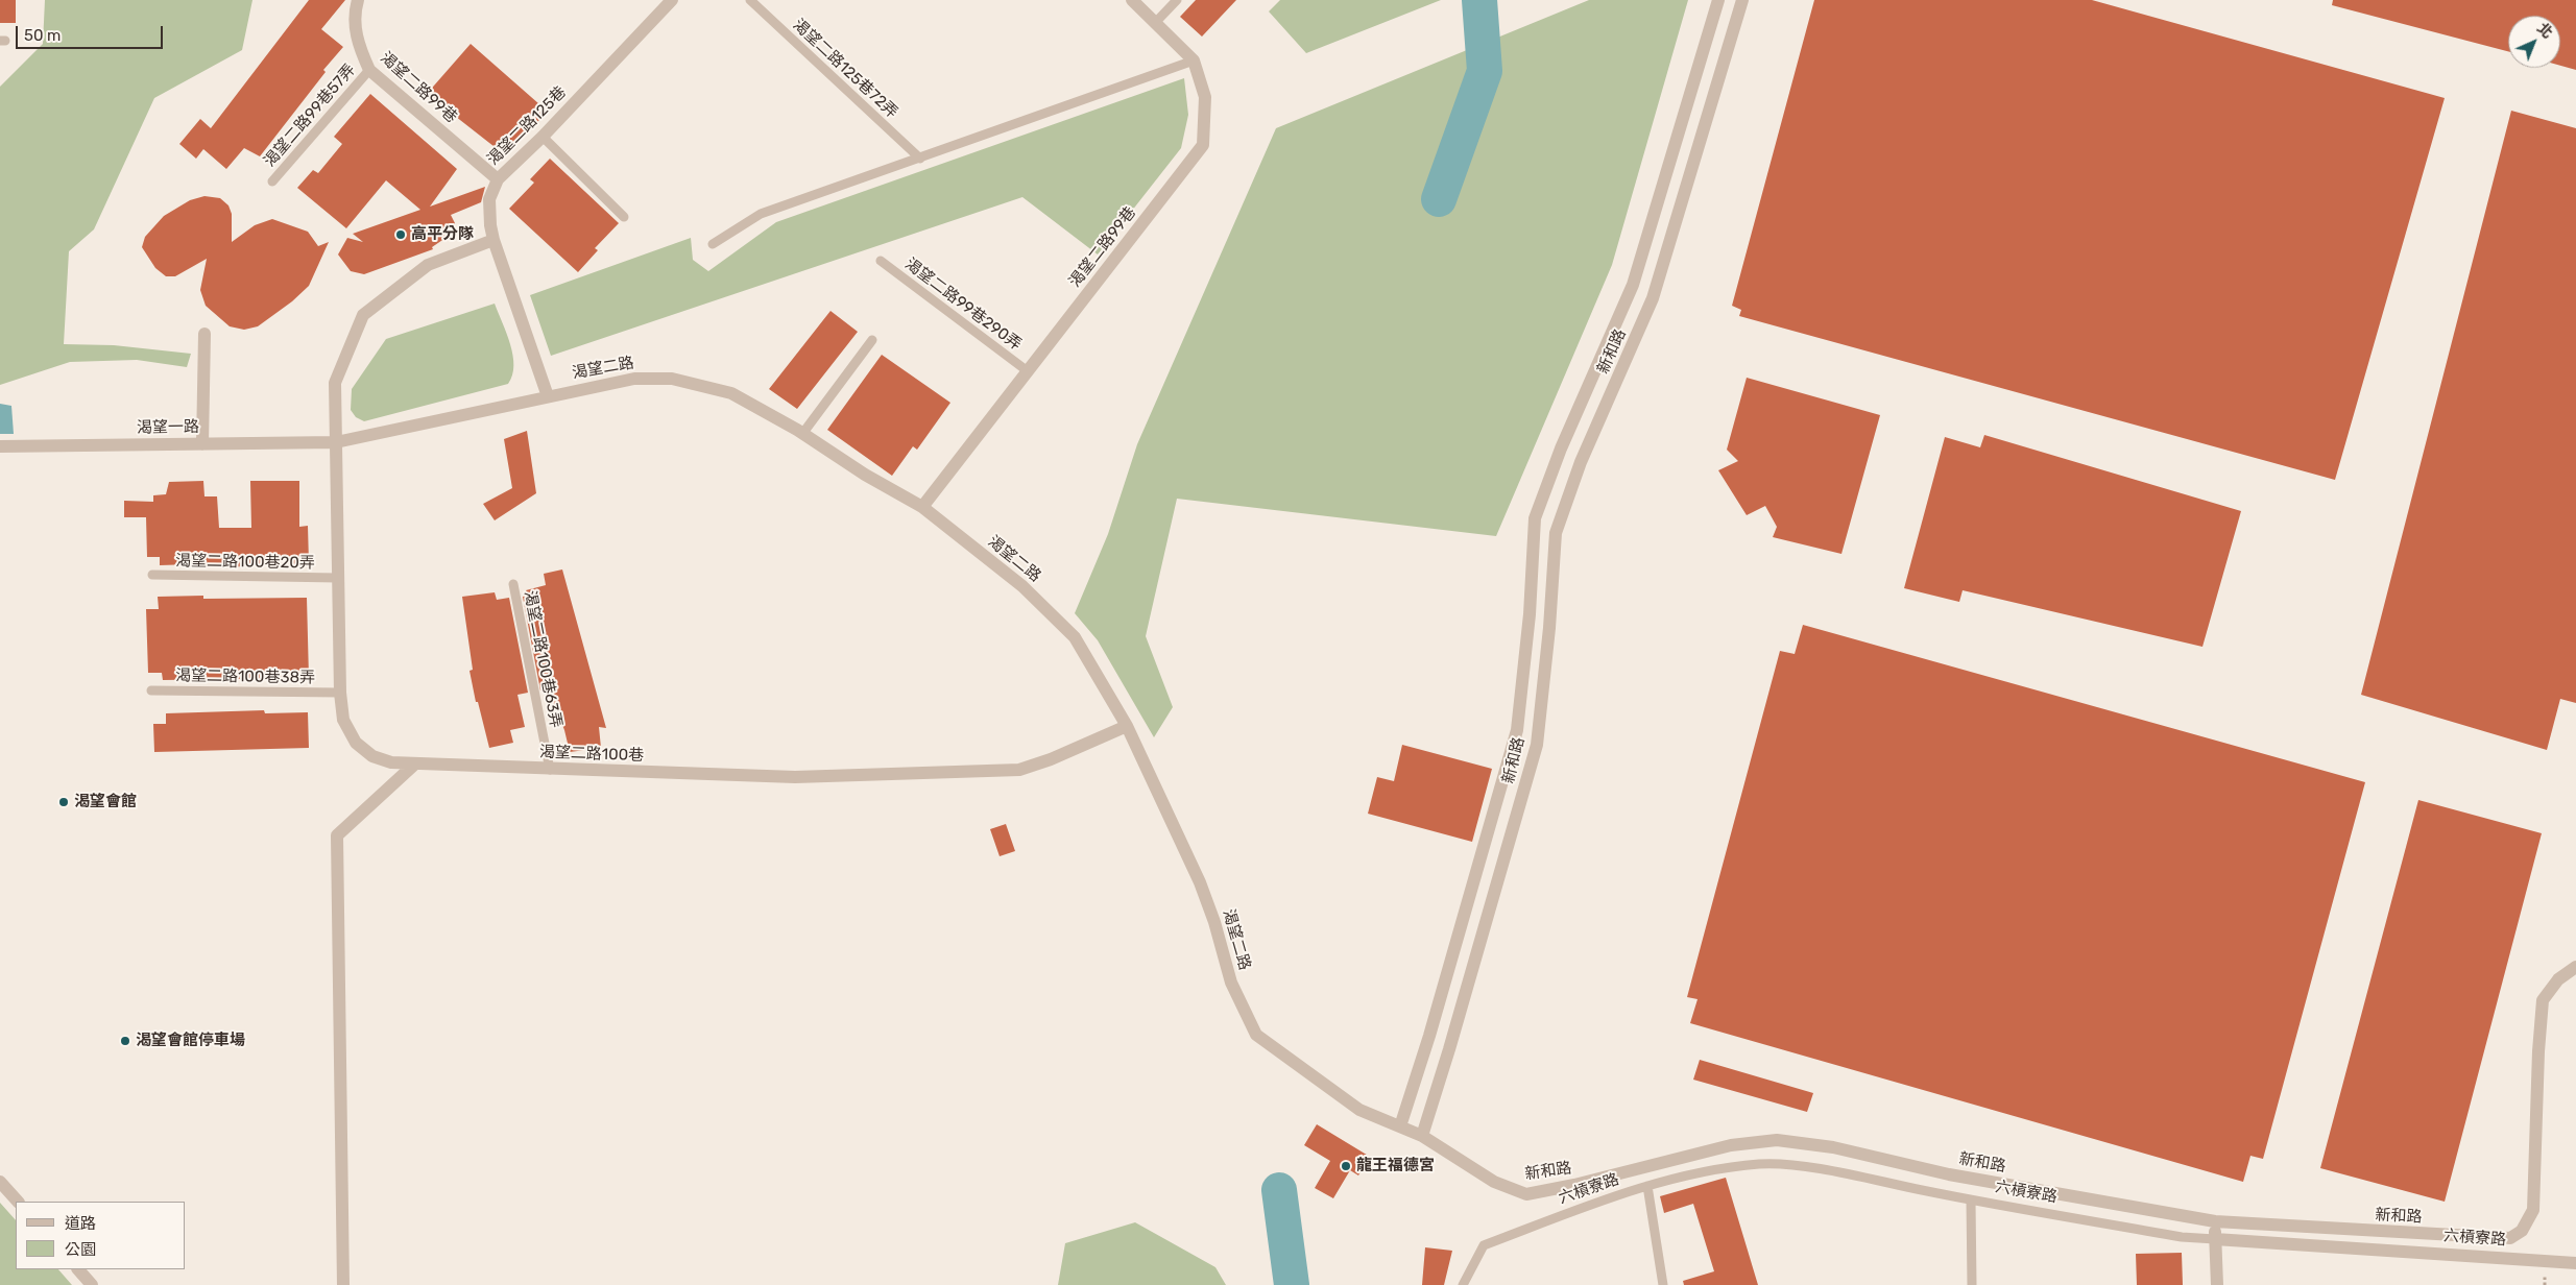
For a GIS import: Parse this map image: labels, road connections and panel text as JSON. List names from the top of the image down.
{
  "streets": {
    "street": [
      "渴望二路99巷",
      "渴望二路125巷",
      "新和路",
      "渴望二路",
      "渴望一路",
      "渴望二路100巷",
      "六槓寮路"
    ],
    "lane": [
      "渴望二路125巷72弄",
      "渴望二路99巷57弄",
      "渴望二路99巷290弄",
      "渴望二路100巷20弄",
      "渴望二路100巷63弄",
      "渴望二路100巷38弄"
    ]
  },
  "crossings": [
    ["渴望二路99巷", "渴望二路99巷57弄"],
    ["渴望二路99巷", "渴望二路125巷"],
    ["渴望二路99巷", "渴望二路99巷290弄"],
    ["渴望二路99巷", "渴望二路"],
    ["渴望二路125巷", "渴望二路"],
    ["渴望二路125巷", "渴望二路100巷"],
    ["新和路", "渴望二路"],
    ["渴望二路", "渴望一路"],
    ["渴望二路", "渴望二路100巷"],
    ["渴望一路", "渴望二路100巷"],
    ["渴望二路100巷20弄", "渴望二路100巷"],
    ["渴望二路100巷63弄", "渴望二路100巷"],
    ["渴望二路100巷38弄", "渴望二路100巷"]
  ],
  "places": [
    "高平分隊",
    "渴望會館",
    "渴望會館停車場",
    "龍王福德宮"
  ],
  "legend": ["道路", "公園"],
  "scale_bar": "50 m",
  "north": "top right"
}
